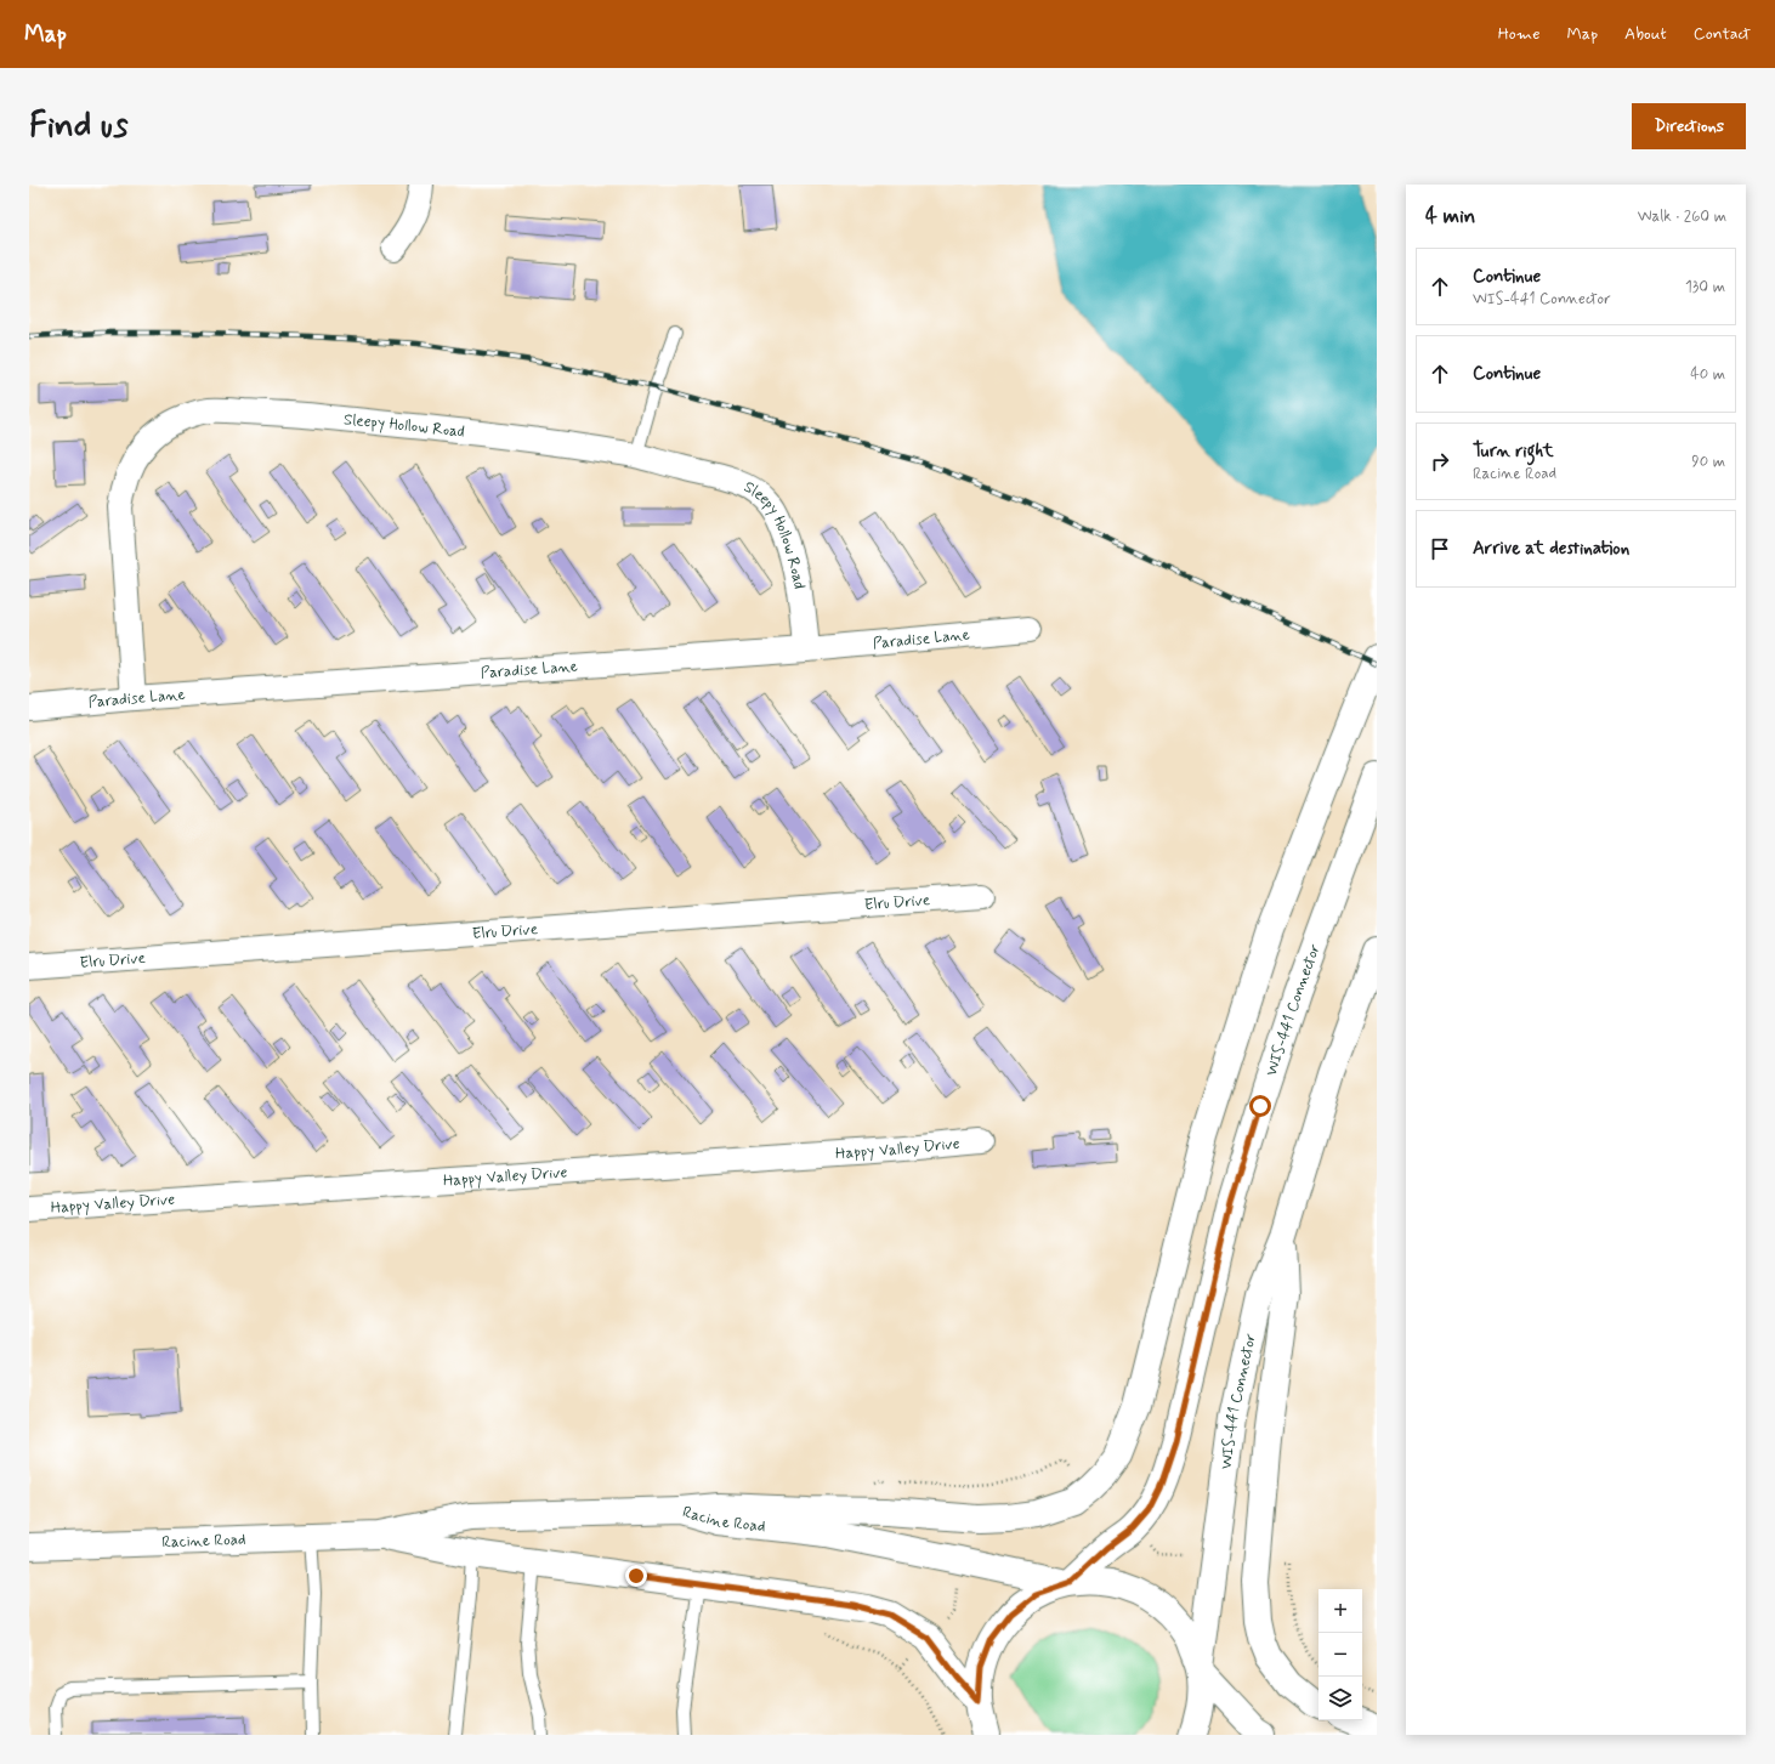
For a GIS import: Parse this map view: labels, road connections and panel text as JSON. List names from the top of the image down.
{
  "streets": {
    "main road": ["WIS-441 Connector", "Racine Road"],
    "street": [
      "Sleepy Hollow Road",
      "Paradise Lane",
      "Elru Drive",
      "Happy Valley Drive"
    ]
  },
  "crossings": [
    ["Sleepy Hollow Road", "Paradise Lane"],
    ["WIS-441 Connector", "Racine Road"]
  ],
  "page": {
    "header": "Map",
    "nav": [
      "Home",
      "Map",
      "About",
      "Contact"
    ],
    "buttons": "Directions",
    "title": "Find us",
    "heading": ["4 min", "Walk · 260 m"],
    "list": [
      ["Continue", "WIS-441 Connector", "130 m"],
      ["Continue", "40 m"],
      ["Turn right", "Racine Road", "90 m"],
      "Arrive at destination"
    ],
    "map_buttons": ["+", "−"]
  }
}
